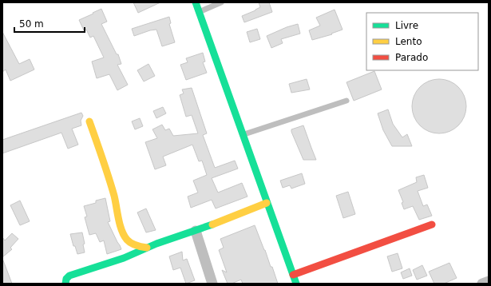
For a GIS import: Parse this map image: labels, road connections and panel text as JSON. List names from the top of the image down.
{
  "legend": ["Livre", "Lento", "Parado"],
  "scale_bar": "50 m"
}
